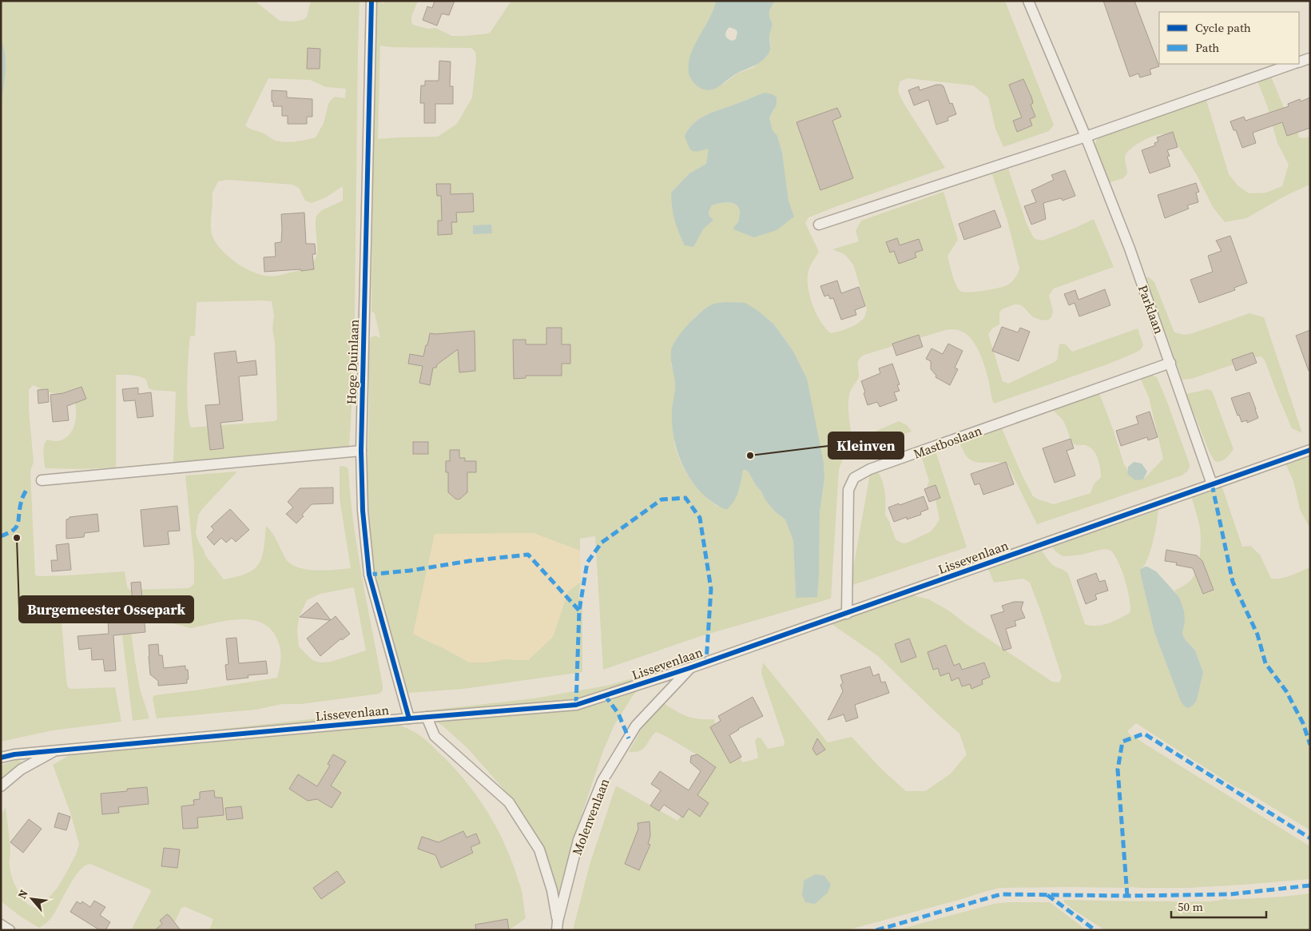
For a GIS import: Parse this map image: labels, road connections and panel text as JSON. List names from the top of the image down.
{
  "streets": {
    "street": [
      "Parklaan",
      "Hoge Duinlaan",
      "Mastboslaan",
      "Lissevenlaan",
      "Molenvenlaan"
    ]
  },
  "crossings": [
    ["Parklaan", "Mastboslaan"],
    ["Parklaan", "Lissevenlaan"],
    ["Hoge Duinlaan", "Lissevenlaan"],
    ["Mastboslaan", "Lissevenlaan"],
    ["Lissevenlaan", "Molenvenlaan"]
  ],
  "places": ["Kleinven", "Burgemeester Ossepark"],
  "legend": ["Cycle path", "Path"],
  "scale_bar": "50 m",
  "north": "top left"
}
